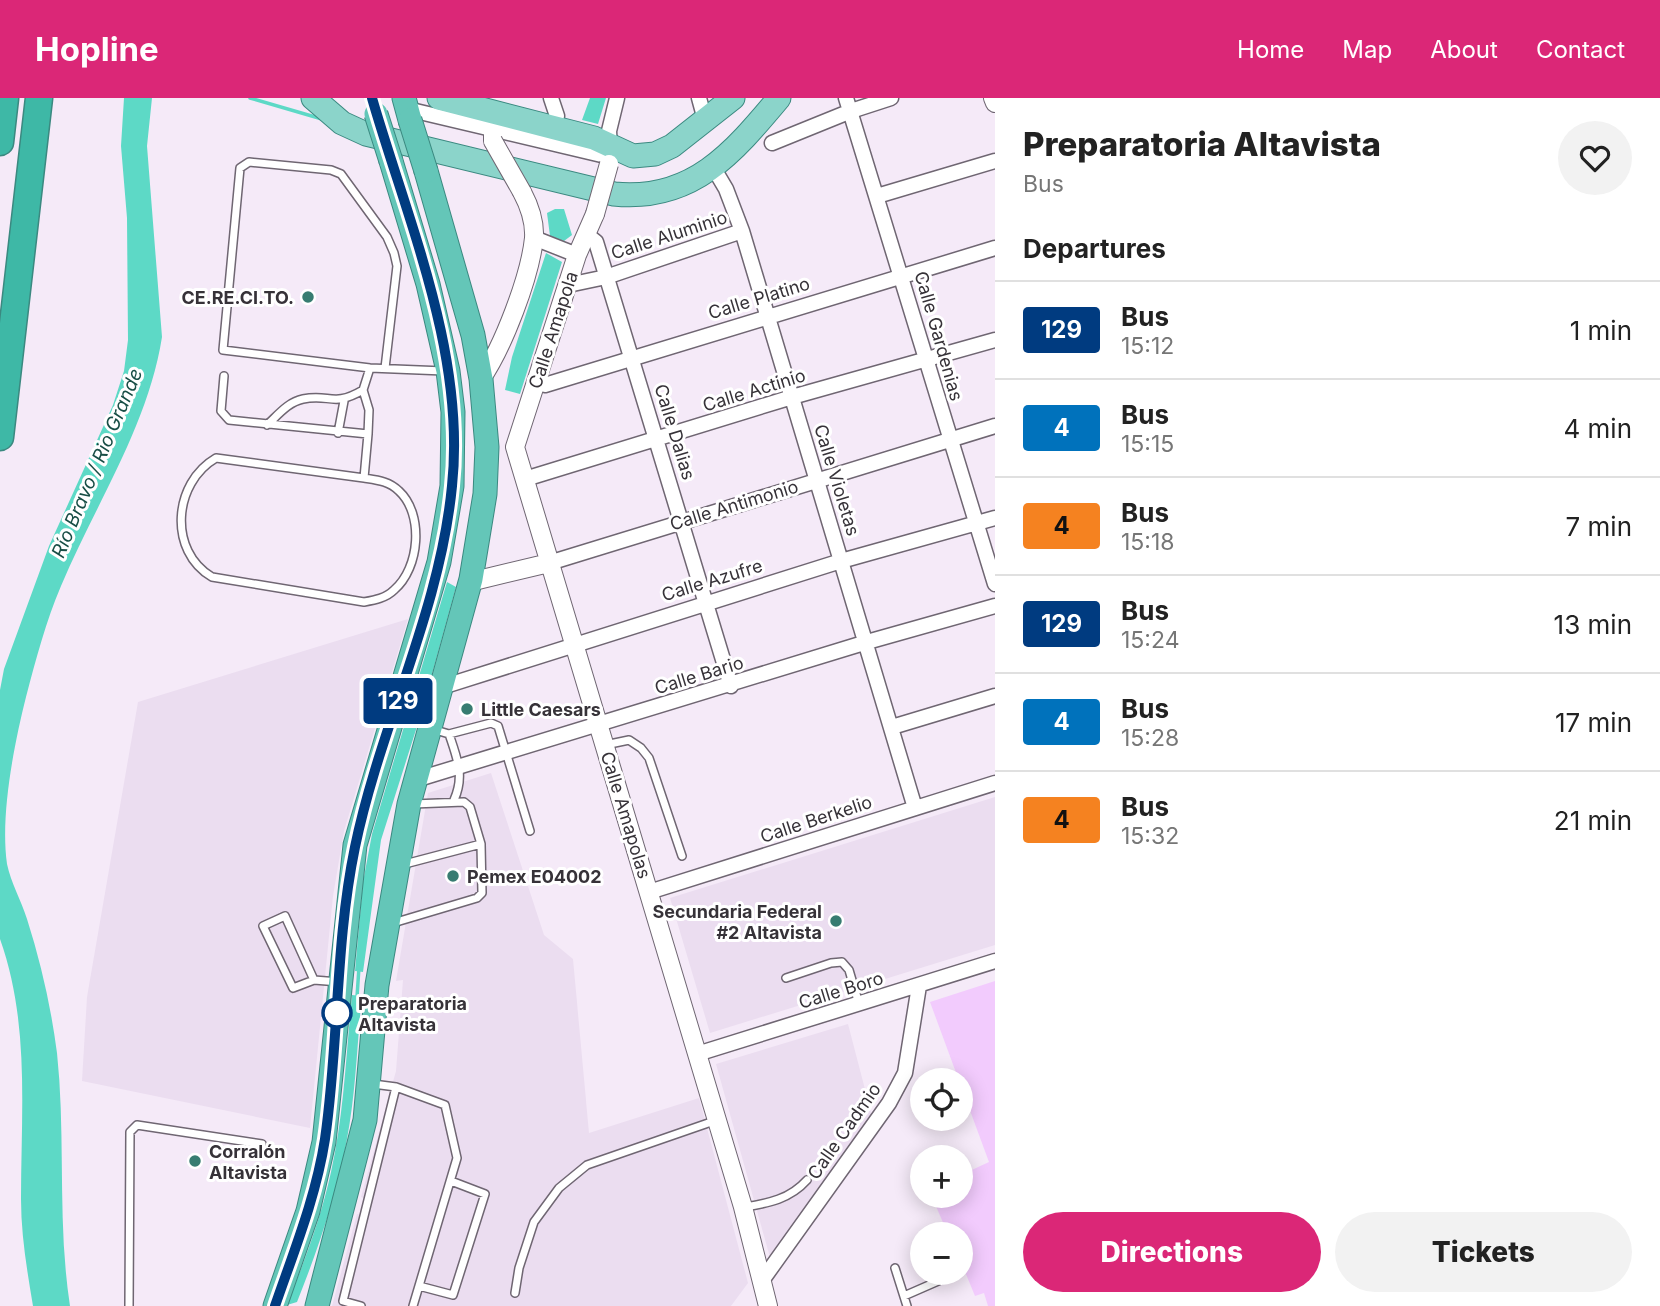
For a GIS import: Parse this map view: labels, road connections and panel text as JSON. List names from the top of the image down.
{
  "streets": {
    "street": [
      "Calle Aluminio",
      "Calle Platino",
      "Calle Amapola",
      "Calle Gardenias",
      "Calle Actinio",
      "Calle Dalias",
      "Calle Violetas",
      "Calle Antimonio",
      "Calle Azufre",
      "Calle Bario",
      "Calle Amapolas",
      "Calle Berkelio",
      "Calle Boro",
      "Calle Cadmio"
    ]
  },
  "crossings": [
    ["Calle Aluminio", "Calle Amapola"],
    ["Calle Aluminio", "Calle Dalias"],
    ["Calle Aluminio", "Calle Violetas"],
    ["Calle Platino", "Calle Amapola"],
    ["Calle Platino", "Calle Gardenias"],
    ["Calle Platino", "Calle Dalias"],
    ["Calle Platino", "Calle Violetas"],
    ["Calle Amapola", "Calle Dalias"],
    ["Calle Amapola", "Calle Amapolas"],
    ["Calle Gardenias", "Calle Actinio"],
    ["Calle Gardenias", "Calle Antimonio"],
    ["Calle Gardenias", "Calle Azufre"],
    ["Calle Actinio", "Calle Dalias"],
    ["Calle Actinio", "Calle Violetas"],
    ["Calle Actinio", "Calle Amapolas"],
    ["Calle Dalias", "Calle Antimonio"],
    ["Calle Dalias", "Calle Azufre"],
    ["Calle Dalias", "Calle Bario"],
    ["Calle Violetas", "Calle Antimonio"],
    ["Calle Violetas", "Calle Azufre"],
    ["Calle Violetas", "Calle Bario"],
    ["Calle Violetas", "Calle Berkelio"],
    ["Calle Antimonio", "Calle Amapolas"],
    ["Calle Azufre", "Calle Amapolas"],
    ["Calle Bario", "Calle Amapolas"],
    ["Calle Amapolas", "Calle Berkelio"],
    ["Calle Amapolas", "Calle Boro"],
    ["Calle Amapolas", "Calle Cadmio"],
    ["Calle Boro", "Calle Cadmio"]
  ],
  "water": ["Río Bravo / Rio Grande"],
  "places": [
    "CE.RE.CI.TO.",
    "Little Caesars",
    "Pemex E04002",
    "Secundaria Federal #2 Altavista",
    "Preparatoria Altavista",
    "Corralón Altavista"
  ],
  "lines": ["bus line 129"],
  "page": {
    "header": "Hopline",
    "nav": [
      "Home",
      "Map",
      "About",
      "Contact"
    ],
    "on_map": "129",
    "heading": [
      ["Preparatoria Altavista", "Bus"],
      "Departures"
    ],
    "list": [
      {
        "mark": "129",
        "name": "Bus",
        "note": "15:12",
        "value": "1 min"
      },
      {
        "mark": "4",
        "name": "Bus",
        "note": "15:15",
        "value": "4 min"
      },
      {
        "mark": "4",
        "name": "Bus",
        "note": "15:18",
        "value": "7 min"
      },
      {
        "mark": "129",
        "name": "Bus",
        "note": "15:24",
        "value": "13 min"
      },
      {
        "mark": "4",
        "name": "Bus",
        "note": "15:28",
        "value": "17 min"
      },
      {
        "mark": "4",
        "name": "Bus",
        "note": "15:32",
        "value": "21 min"
      }
    ],
    "map_buttons": ["+", "−"],
    "buttons": ["Directions", "Tickets"]
  }
}
